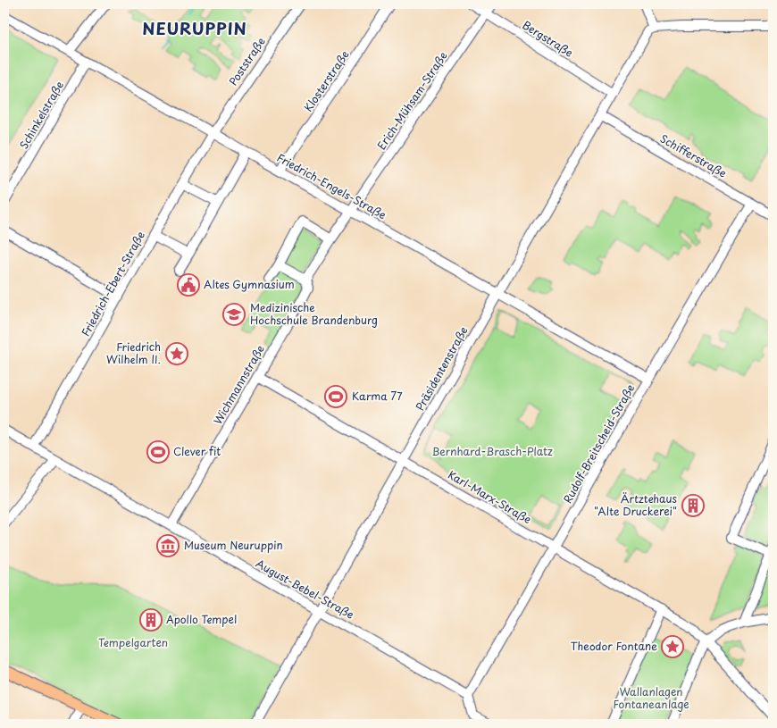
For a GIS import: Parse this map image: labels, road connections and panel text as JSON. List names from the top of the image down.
{
  "streets": {
    "street": [
      "Bergstraße",
      "Poststraße",
      "Klosterstraße",
      "Erich-Mühsam-Straße",
      "Schinkelstraße",
      "Schifferstraße",
      "Friedrich-Engels-Straße",
      "Friedrich-Ebert-Straße",
      "Präsidentenstraße",
      "Wichmannstraße",
      "Rudolf-Breitscheid-Straße",
      "Karl-Marx-Straße",
      "August-Bebel-Straße"
    ]
  },
  "crossings": [
    ["Bergstraße", "Erich-Mühsam-Straße"],
    ["Bergstraße", "Präsidentenstraße"],
    ["Poststraße", "Friedrich-Engels-Straße"],
    ["Poststraße", "Friedrich-Ebert-Straße"],
    ["Klosterstraße", "Friedrich-Engels-Straße"],
    ["Erich-Mühsam-Straße", "Friedrich-Engels-Straße"],
    ["Erich-Mühsam-Straße", "Wichmannstraße"],
    ["Schinkelstraße", "Friedrich-Engels-Straße"],
    ["Schifferstraße", "Präsidentenstraße"],
    ["Schifferstraße", "Rudolf-Breitscheid-Straße"],
    ["Friedrich-Engels-Straße", "Friedrich-Ebert-Straße"],
    ["Friedrich-Engels-Straße", "Präsidentenstraße"],
    ["Friedrich-Engels-Straße", "Wichmannstraße"],
    ["Friedrich-Engels-Straße", "Rudolf-Breitscheid-Straße"],
    ["Friedrich-Ebert-Straße", "August-Bebel-Straße"],
    ["Präsidentenstraße", "Karl-Marx-Straße"],
    ["Präsidentenstraße", "August-Bebel-Straße"],
    ["Wichmannstraße", "Karl-Marx-Straße"],
    ["Wichmannstraße", "August-Bebel-Straße"],
    ["Rudolf-Breitscheid-Straße", "Karl-Marx-Straße"],
    ["Rudolf-Breitscheid-Straße", "August-Bebel-Straße"]
  ],
  "districts": ["NEURUPPIN"],
  "parks": ["Bernhard-Brasch-Platz", "Tempelgarten", "Wallanlagen Fontaneanlage"],
  "places": {
    "public building": ["Altes Gymnasium"],
    "school or university": ["Medizinische Hochschule Brandenburg"],
    "place": ["Friedrich Wilhelm II.", "Theodor Fontane"],
    "sports": ["Karma 77", "Clever fit"],
    "building": ["Ärtztehaus \"Alte Druckerei\"", "Apollo Tempel"],
    "museum": ["Museum Neuruppin"]
  }
}
